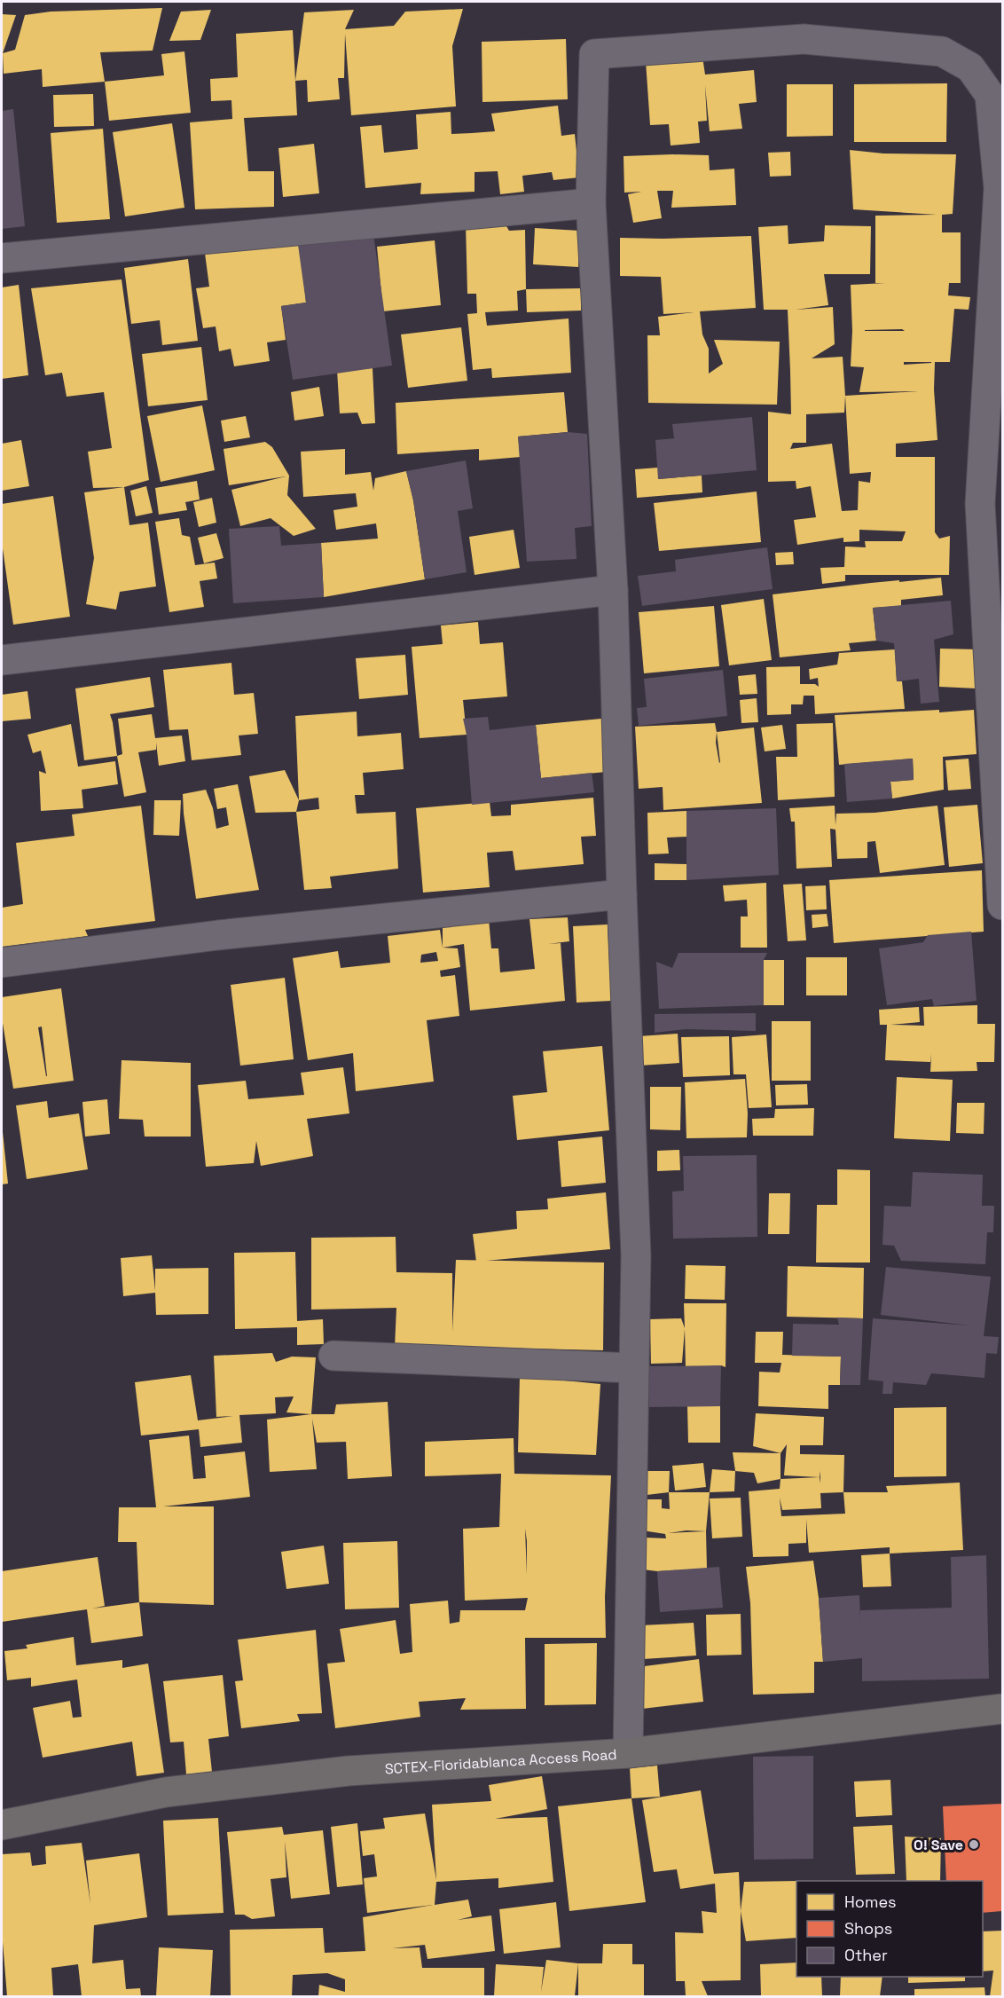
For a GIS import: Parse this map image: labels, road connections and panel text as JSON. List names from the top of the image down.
{
  "streets": {
    "main road": ["SCTEX-Floridablanca Access Road"]
  },
  "places": ["O! Save"],
  "legend": ["Homes", "Shops", "Other"]
}
